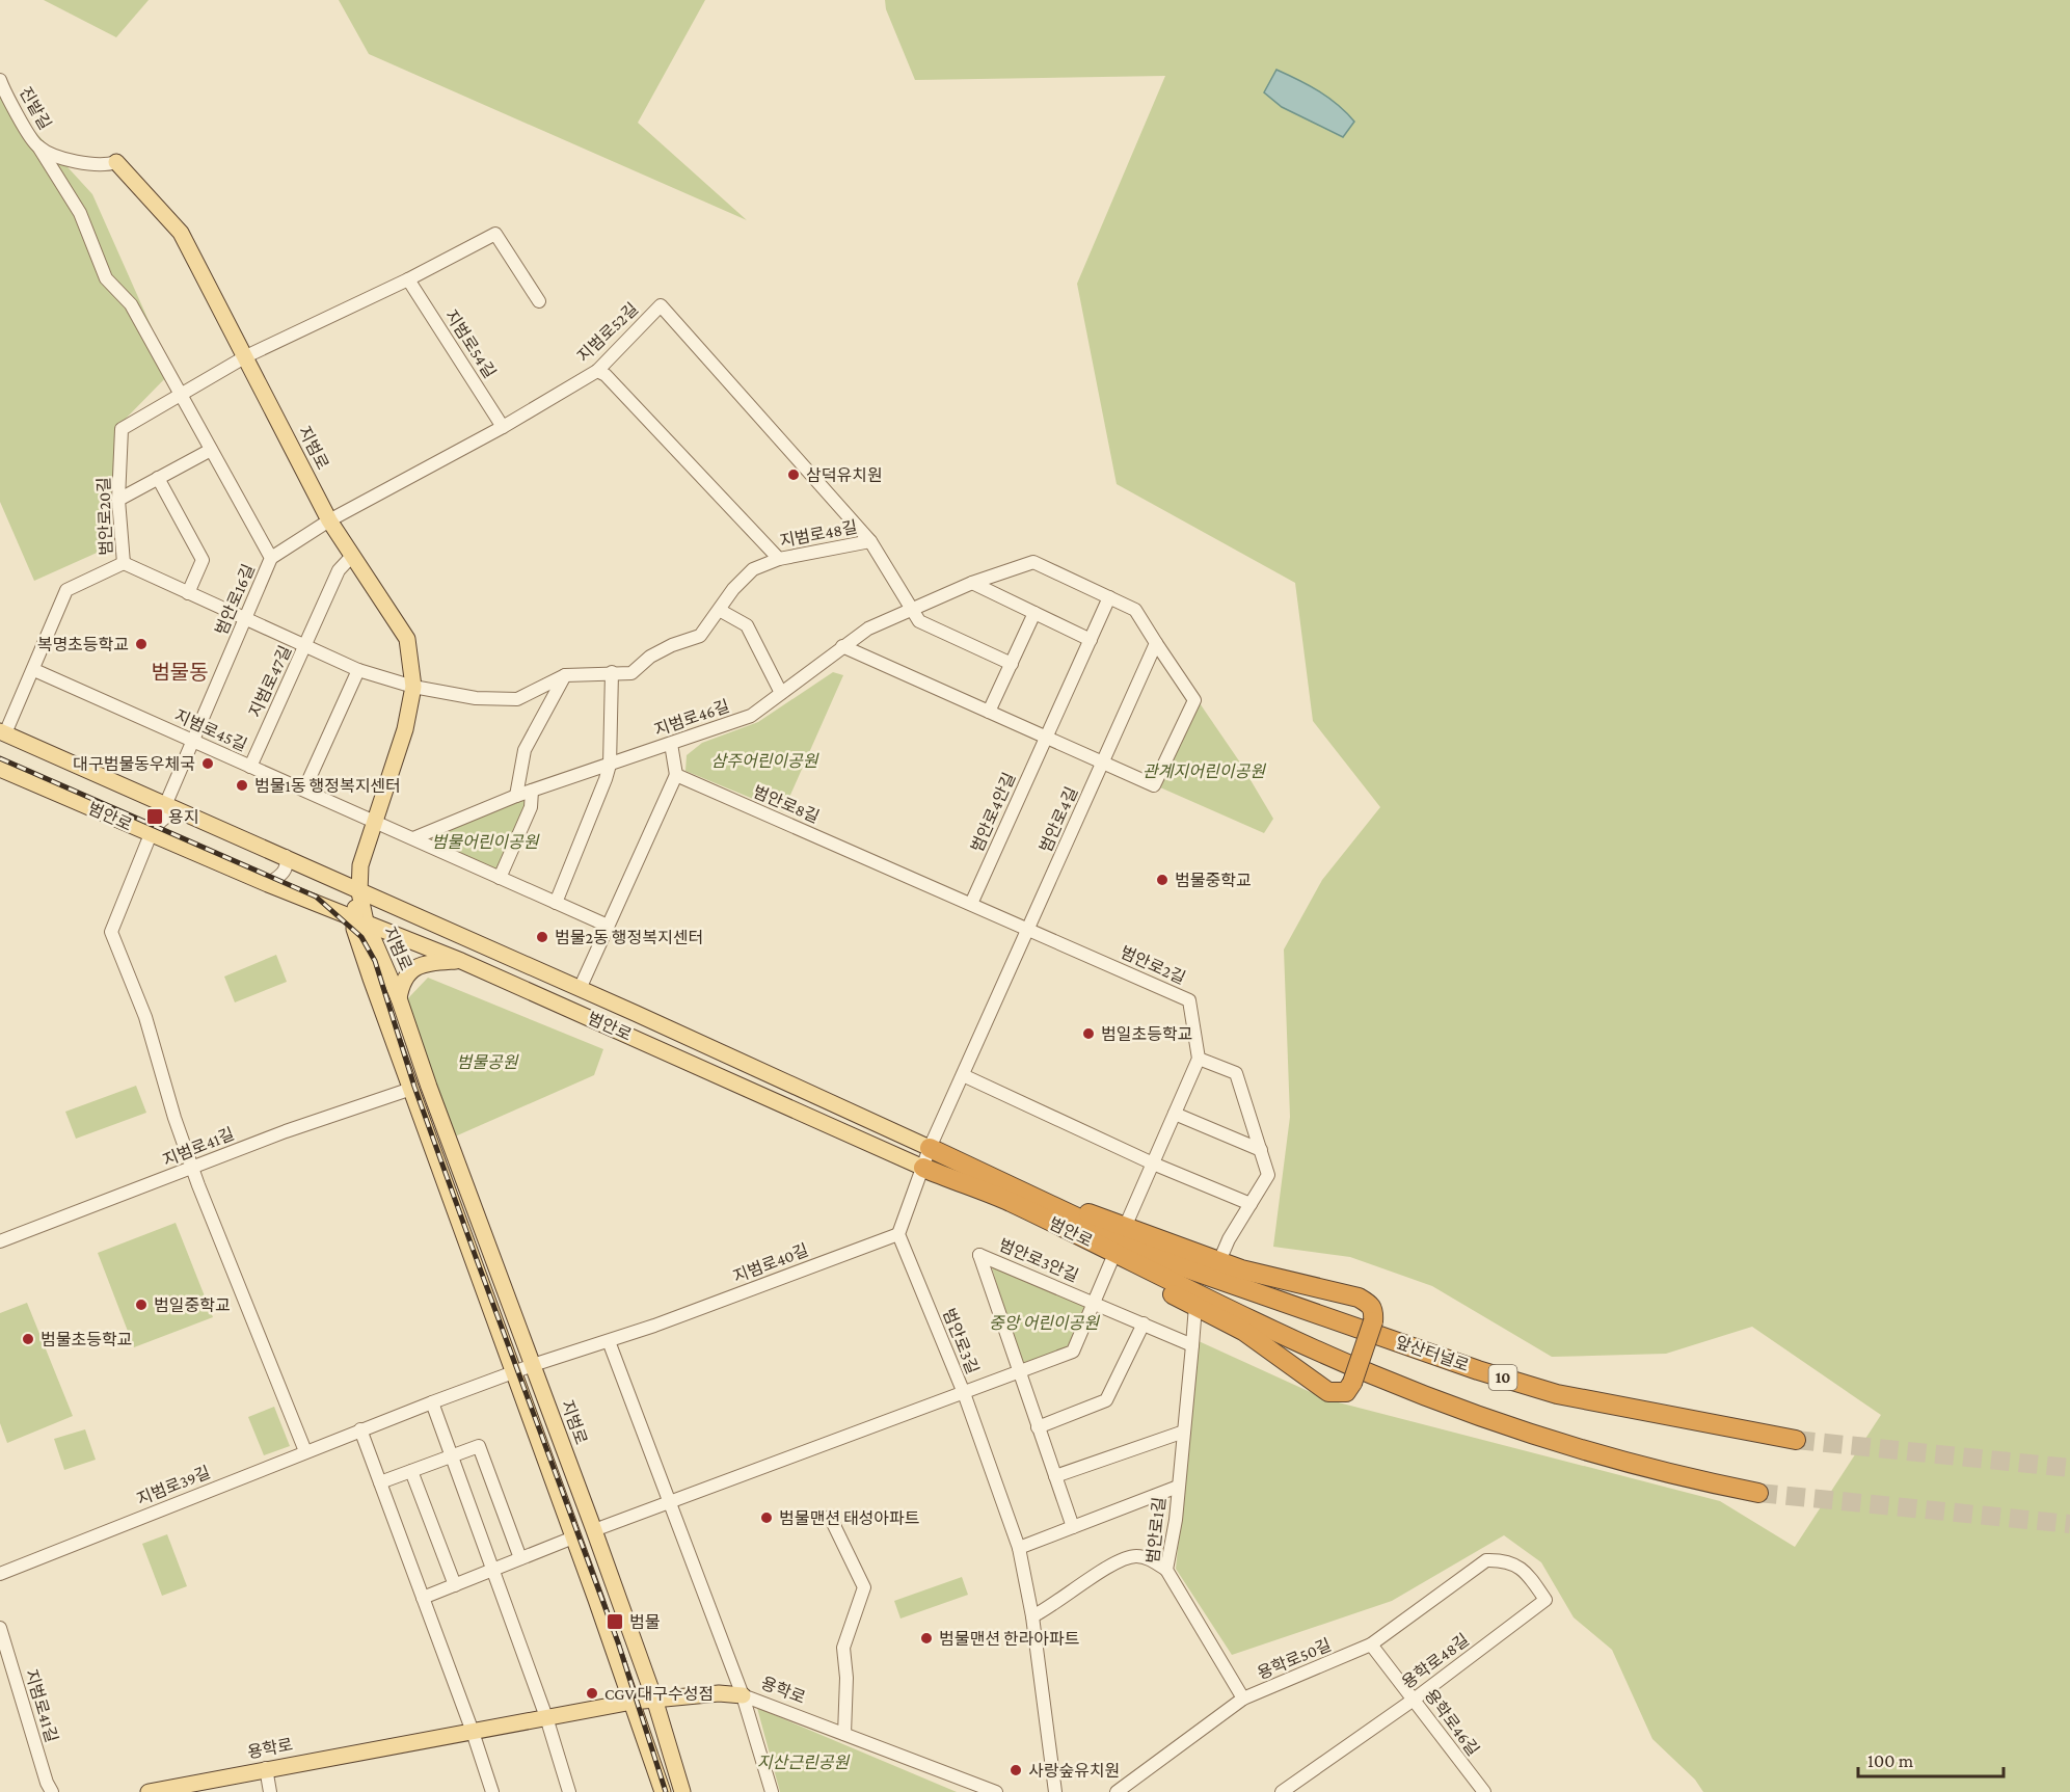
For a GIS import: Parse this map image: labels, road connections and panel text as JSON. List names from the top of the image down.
{
  "streets": {
    "highway": ["범안로", "앞산터널로", "10"],
    "main road": ["지범로", "용학로"],
    "street": [
      "진밭길",
      "지범로52길",
      "지범로54길",
      "범안로20길",
      "지범로48길",
      "범안로16길",
      "지범로47길",
      "지범로46길",
      "지범로45길",
      "범안로8길",
      "범안로4안길",
      "범안로4길",
      "범안로2길",
      "지범로41길",
      "범안로3안길",
      "지범로40길",
      "범안로3길",
      "지범로39길",
      "범안로1길",
      "용학로50길",
      "용학로48길",
      "용학로46길"
    ]
  },
  "crossings": [
    ["진밭길", "지범로"],
    ["진밭길", "범안로16길"],
    ["지범로52길", "지범로54길"],
    ["지범로52길", "지범로"],
    ["지범로52길", "지범로48길"],
    ["지범로52길", "범안로16길"],
    ["지범로52길", "지범로46길"],
    ["지범로", "지범로48길"],
    ["지범로", "지범로47길"],
    ["지범로", "지범로45길"],
    ["지범로", "범안로"],
    ["지범로", "지범로39길"],
    ["지범로", "용학로"],
    ["범안로20길", "범안로16길"],
    ["범안로20길", "지범로47길"],
    ["범안로20길", "지범로45길"],
    ["범안로20길", "범안로"],
    ["지범로48길", "지범로47길"],
    ["범안로16길", "지범로47길"],
    ["범안로16길", "지범로45길"],
    ["범안로16길", "범안로"],
    ["지범로47길", "지범로45길"],
    ["지범로46길", "범안로4안길"],
    ["범안로8길", "범안로4안길"],
    ["범안로8길", "범안로4길"],
    ["범안로8길", "범안로2길"],
    ["범안로", "범안로4길"],
    ["범안로", "앞산터널로"],
    ["범안로", "10"],
    ["범안로4길", "범안로2길"],
    ["범안로3안길", "범안로1길"],
    ["지범로40길", "범안로3길"],
    ["앞산터널로", "10"],
    ["범안로1길", "용학로50길"],
    ["용학로50길", "용학로48길"],
    ["용학로50길", "용학로46길"],
    ["용학로48길", "용학로46길"]
  ],
  "districts": ["범물동"],
  "parks": [
    "삼주어린이공원",
    "관계지어린이공원",
    "범물어린이공원",
    "범물공원",
    "중앙 어린이공원",
    "지산근린공원"
  ],
  "places": {
    "other": [
      "삼덕유치원",
      "복명초등학교",
      "대구범물동우체국",
      "범물1동 행정복지센터",
      "범물중학교",
      "범물2동 행정복지센터",
      "범일초등학교",
      "범일중학교",
      "범물초등학교",
      "범물맨션 태성아파트",
      "범물맨션 한라아파트",
      "CGV 대구수성점",
      "사랑숲유치원"
    ],
    "transit": ["용지", "범물"]
  },
  "scale_bar": "100 m"
}
